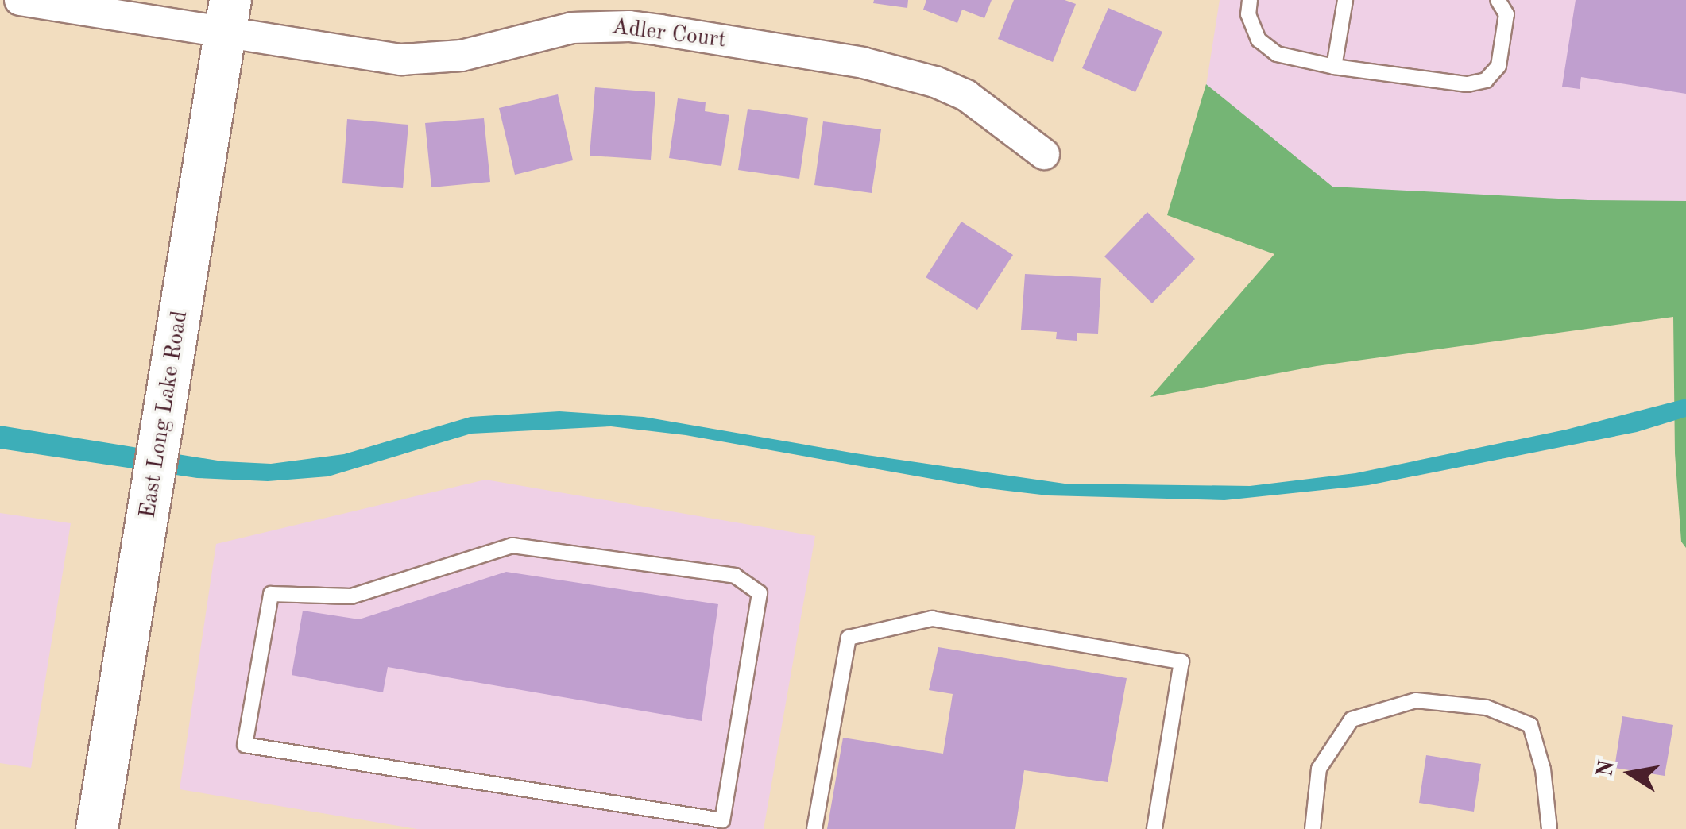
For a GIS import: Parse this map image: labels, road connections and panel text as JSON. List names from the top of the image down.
{
  "streets": {
    "main road": ["East Long Lake Road"],
    "street": ["Adler Court"]
  },
  "crossings": [
    ["Adler Court", "East Long Lake Road"]
  ],
  "north": "left"
}
